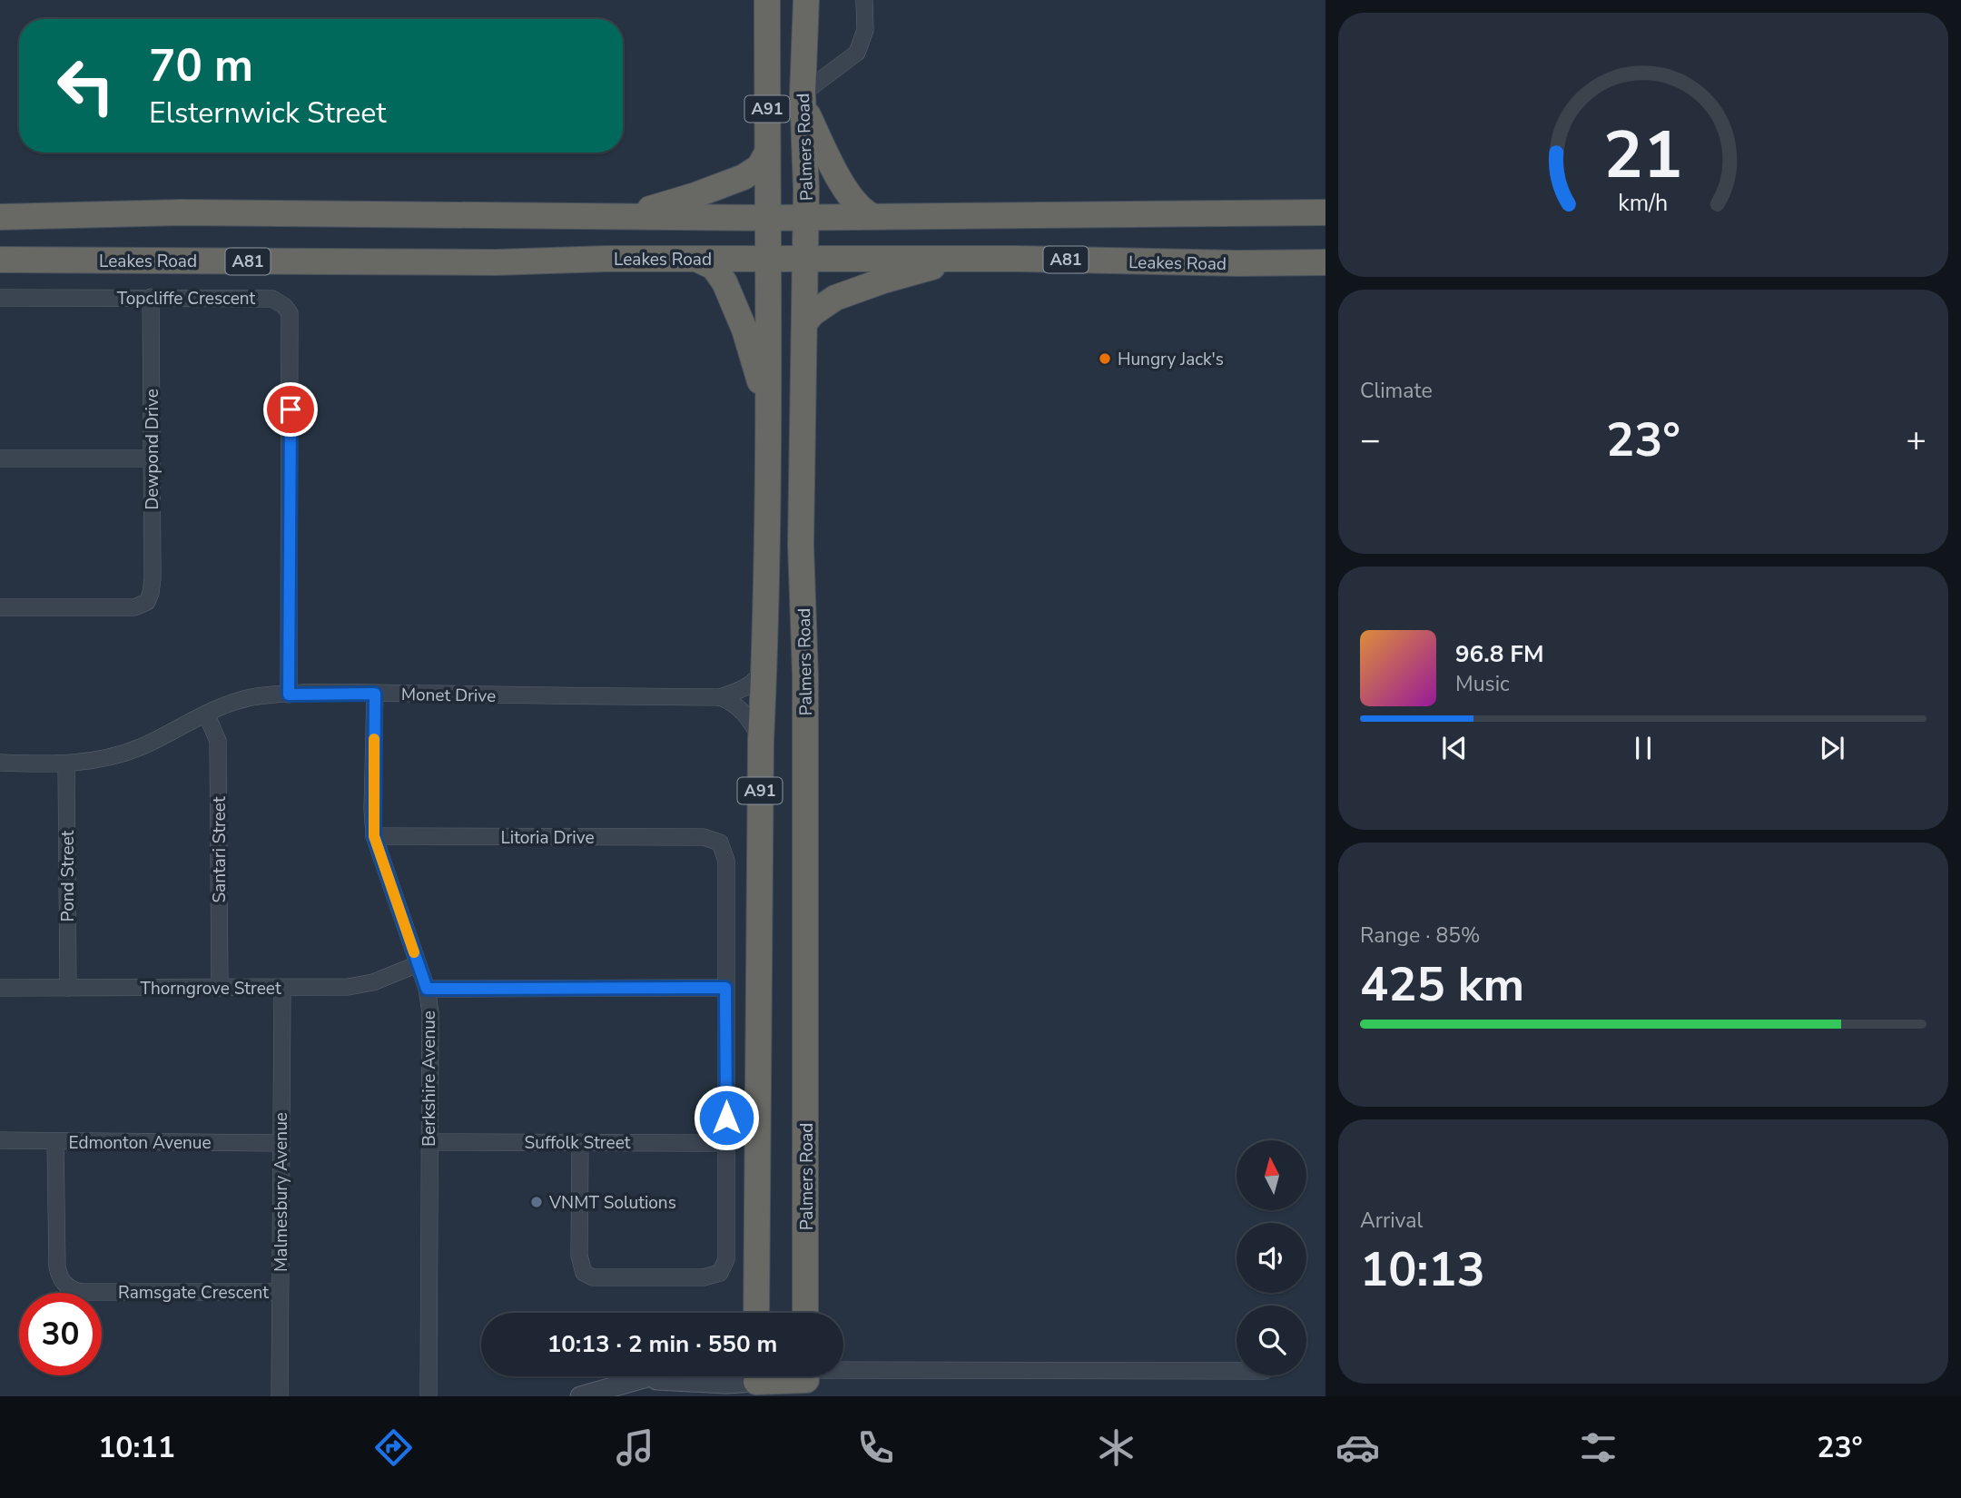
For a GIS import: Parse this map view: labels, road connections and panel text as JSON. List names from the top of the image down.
{
  "streets": {
    "highway": [
      "A91",
      "Palmers Road",
      "Leakes Road",
      "A81"
    ],
    "street": [
      "Topcliffe Crescent",
      "Dewpond Drive",
      "Monet Drive",
      "Litoria Drive",
      "Santari Street",
      "Pond Street",
      "Thorngrove Street",
      "Berkshire Avenue",
      "Edmonton Avenue",
      "Suffolk Street",
      "Malmesbury Avenue",
      "Ramsgate Crescent"
    ]
  },
  "crossings": [
    ["Palmers Road", "Leakes Road"],
    ["Palmers Road", "Monet Drive"],
    ["Topcliffe Crescent", "Dewpond Drive"],
    ["Topcliffe Crescent", "Monet Drive"],
    ["Monet Drive", "Santari Street"],
    ["Monet Drive", "Pond Street"],
    ["Monet Drive", "Berkshire Avenue"],
    ["Litoria Drive", "Berkshire Avenue"],
    ["Santari Street", "Thorngrove Street"],
    ["Pond Street", "Thorngrove Street"],
    ["Thorngrove Street", "Berkshire Avenue"],
    ["Thorngrove Street", "Malmesbury Avenue"],
    ["Berkshire Avenue", "Suffolk Street"],
    ["Edmonton Avenue", "Malmesbury Avenue"],
    ["Edmonton Avenue", "Ramsgate Crescent"],
    ["Malmesbury Avenue", "Ramsgate Crescent"]
  ],
  "places": ["Hungry Jack's", "VNMT Solutions"],
  "north": "top",
  "page": {
    "turn": ["70 m", "Elsternwick Street"],
    "tile": [
      "Climate",
      ["Range · 85%", "425 km"],
      ["Arrival", "10:13"]
    ],
    "heat": ["−", "23°", "+"],
    "song": ["96.8 FM", "Music"],
    "limit": "30",
    "trip": "10:13 · 2 min · 550 m",
    "tabs": ["10:11", "23°"],
    "gauge": ["21", "km/h"]
  }
}
